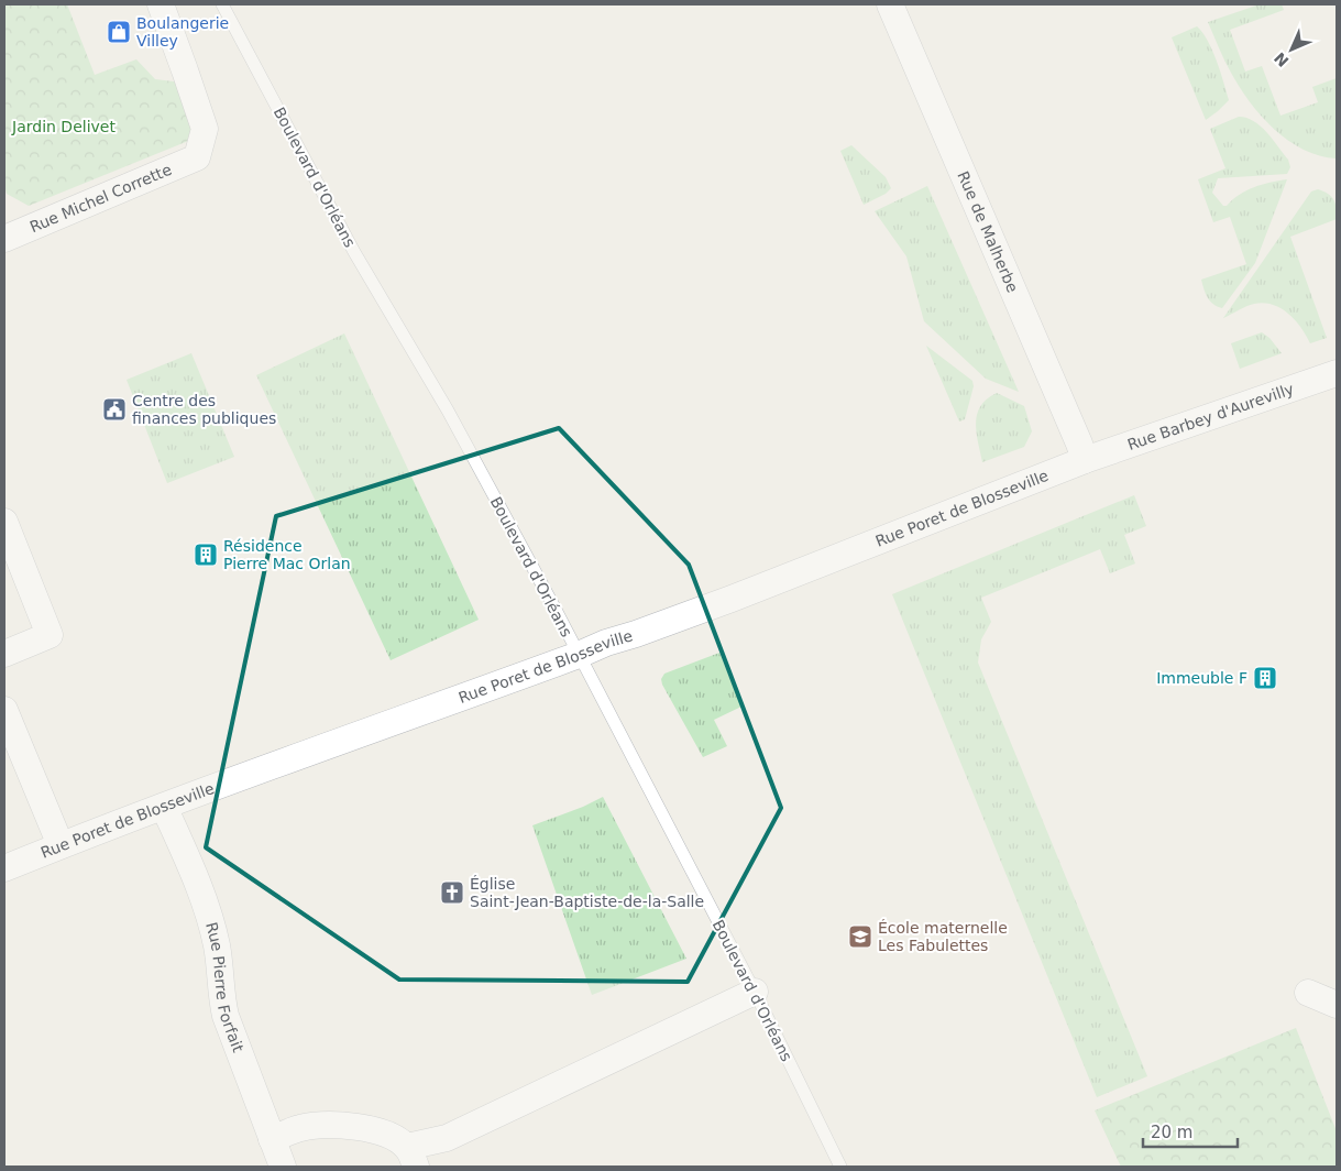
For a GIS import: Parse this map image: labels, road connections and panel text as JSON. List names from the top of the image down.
{
  "streets": {
    "street": [
      "Rue Michel Corrette",
      "Rue de Malherbe",
      "Rue Barbey d'Aurevilly",
      "Rue Poret de Blosseville",
      "Rue Pierre Forfait"
    ],
    "lane": ["Boulevard d'Orléans"]
  },
  "crossings": [
    ["Boulevard d'Orléans", "Rue Poret de Blosseville"],
    ["Rue de Malherbe", "Rue Barbey d'Aurevilly"],
    ["Rue de Malherbe", "Rue Poret de Blosseville"],
    ["Rue Barbey d'Aurevilly", "Rue Poret de Blosseville"],
    ["Rue Poret de Blosseville", "Rue Pierre Forfait"]
  ],
  "parks": ["Jardin Delivet"],
  "places": {
    "shop": ["Boulangerie Villey"],
    "public building": ["Centre des finances publiques"],
    "building": ["Résidence Pierre Mac Orlan", "Immeuble F"],
    "church": ["Église Saint-Jean-Baptiste-de-la-Salle"],
    "school or university": ["École maternelle Les Fabulettes"]
  },
  "scale_bar": "20 m",
  "north": "bottom left"
}
